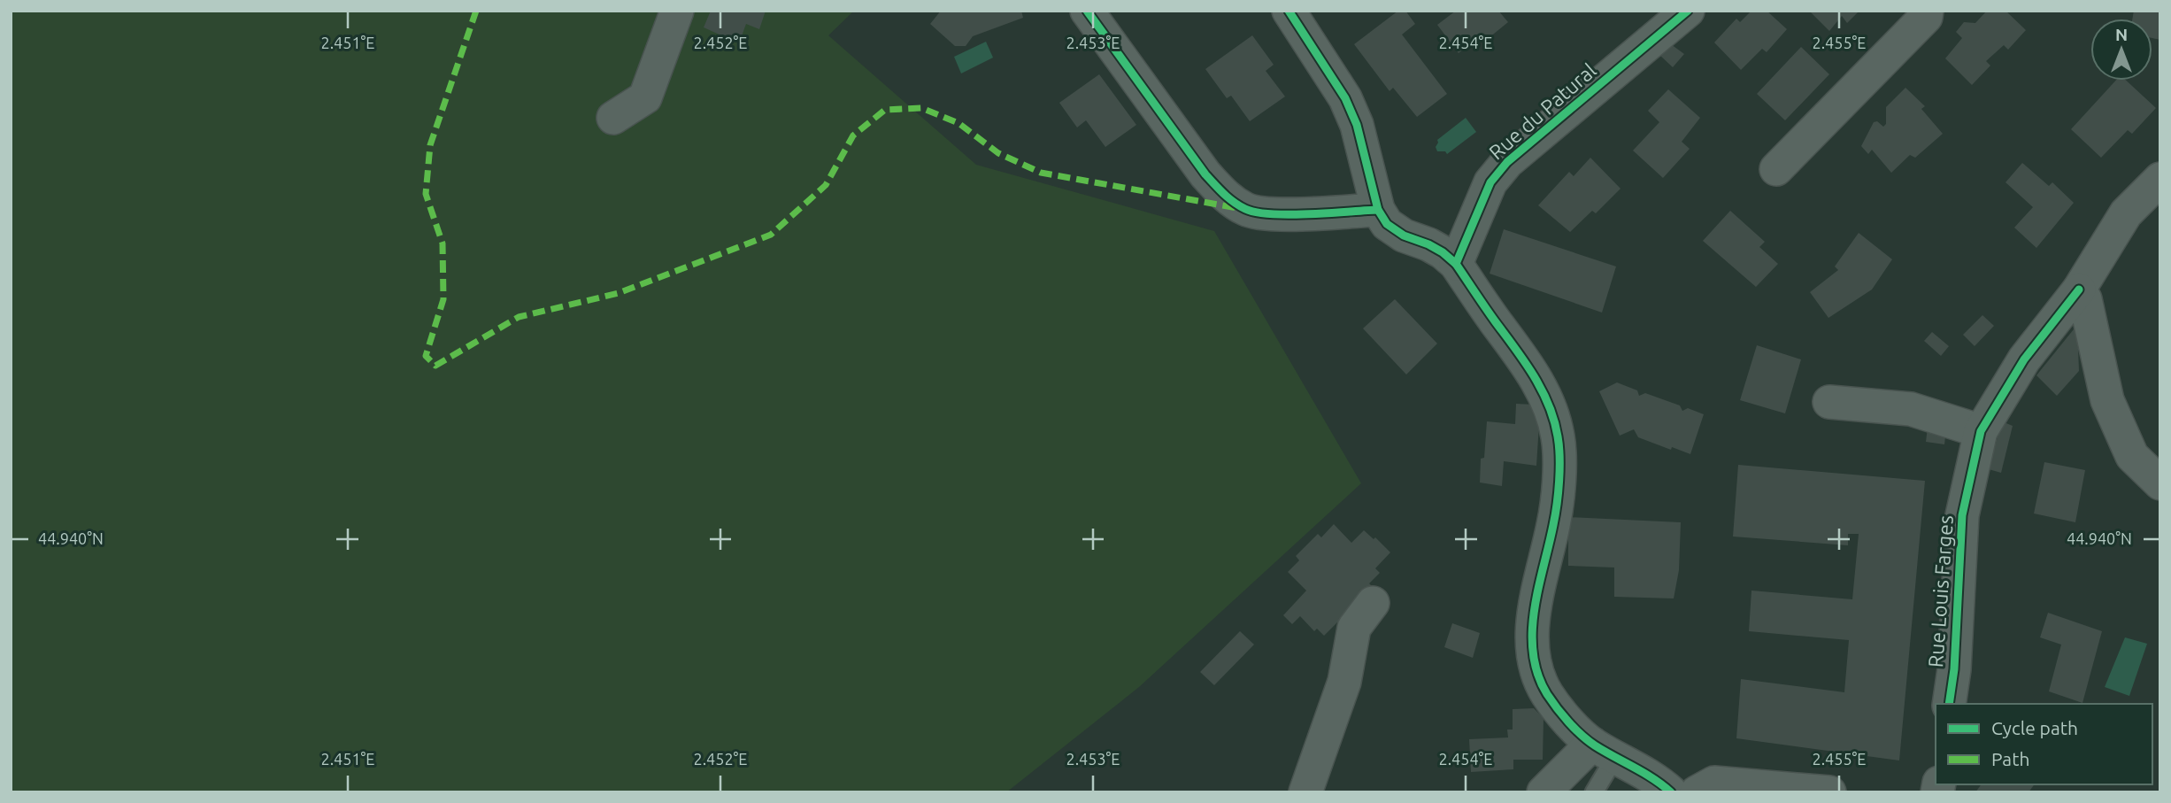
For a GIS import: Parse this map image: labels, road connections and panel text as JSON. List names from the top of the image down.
{
  "streets": {
    "street": ["Rue du Patural", "Rue Louis Farges"]
  },
  "legend": ["Cycle path", "Path"],
  "north": "top",
  "coordinates": [
    "2.451°E",
    "2.452°E",
    "2.453°E",
    "2.454°E",
    "2.455°E",
    "44.940°N"
  ]
}
